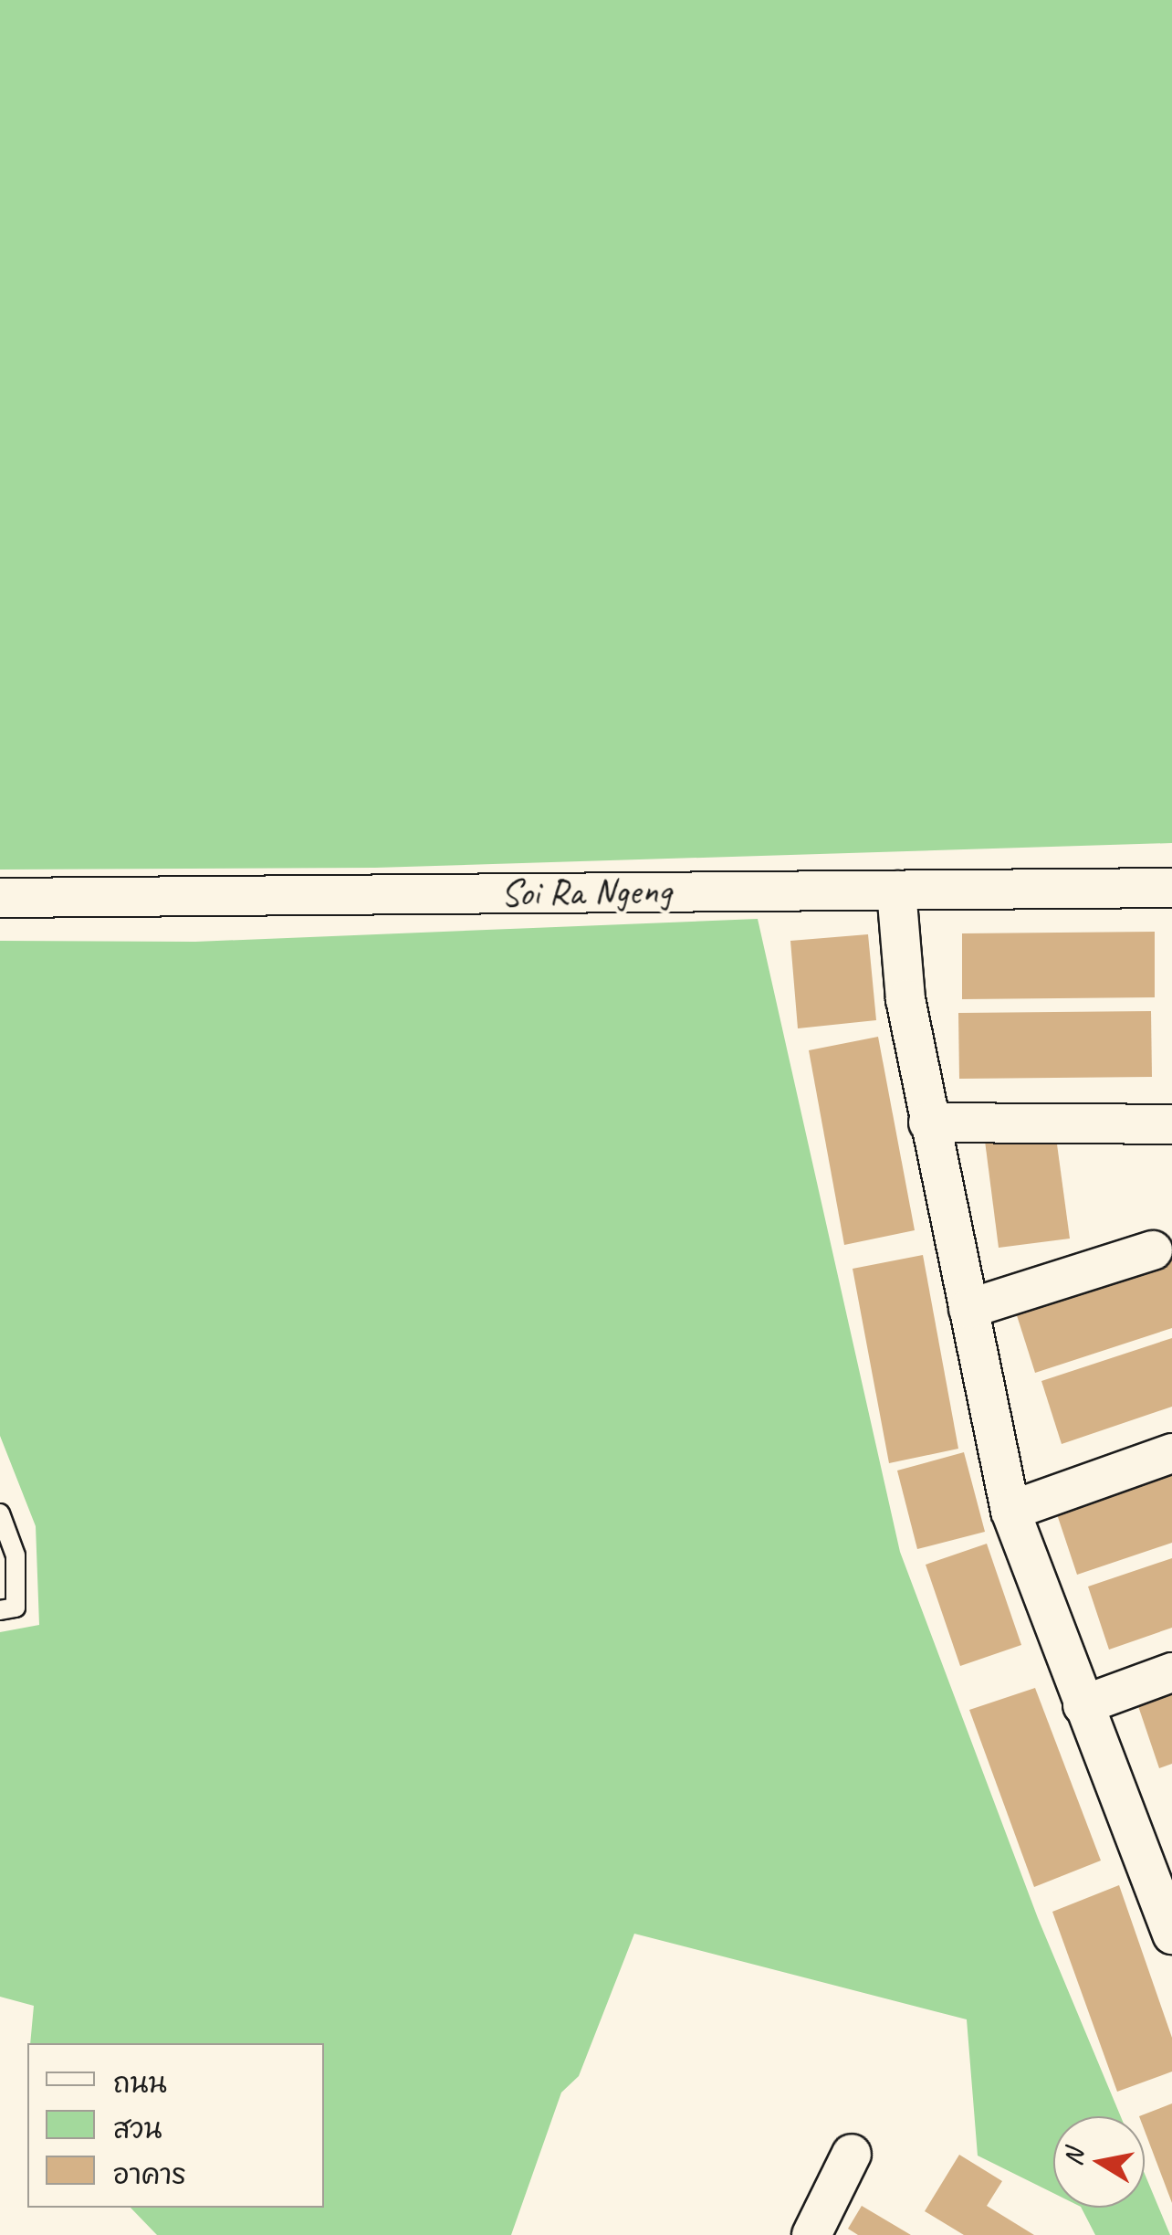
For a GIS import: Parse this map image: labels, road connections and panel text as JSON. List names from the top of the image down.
{
  "streets": {
    "street": ["Soi Ra Ngeng"]
  },
  "legend": ["ถนน", "สวน", "อาคาร"],
  "north": "left"
}
